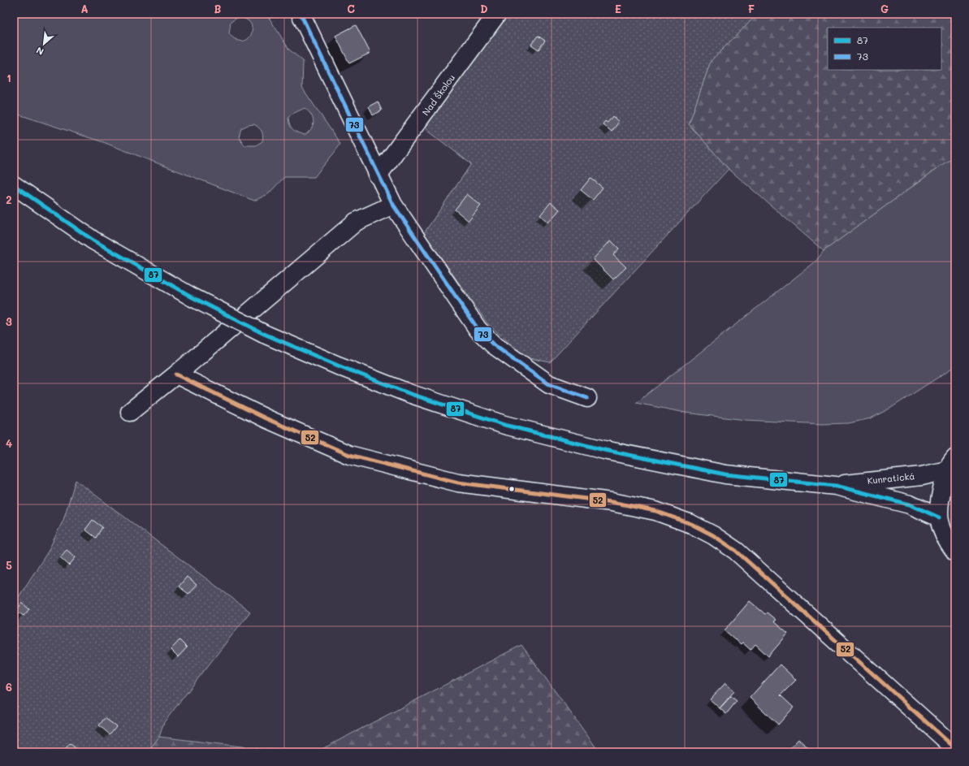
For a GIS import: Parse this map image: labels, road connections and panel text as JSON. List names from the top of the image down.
{
  "streets": {
    "street": ["Nad Školou", "Kunratická"]
  },
  "lines": ["transit line 73", "transit line 87", "transit line 52"],
  "legend": ["87", "73"],
  "north": "bottom left",
  "grid": {
    "columns": [
      "A",
      "B",
      "C",
      "D",
      "E",
      "F",
      "G"
    ],
    "rows": [
      "1",
      "2",
      "3",
      "4",
      "5",
      "6"
    ]
  }
}
